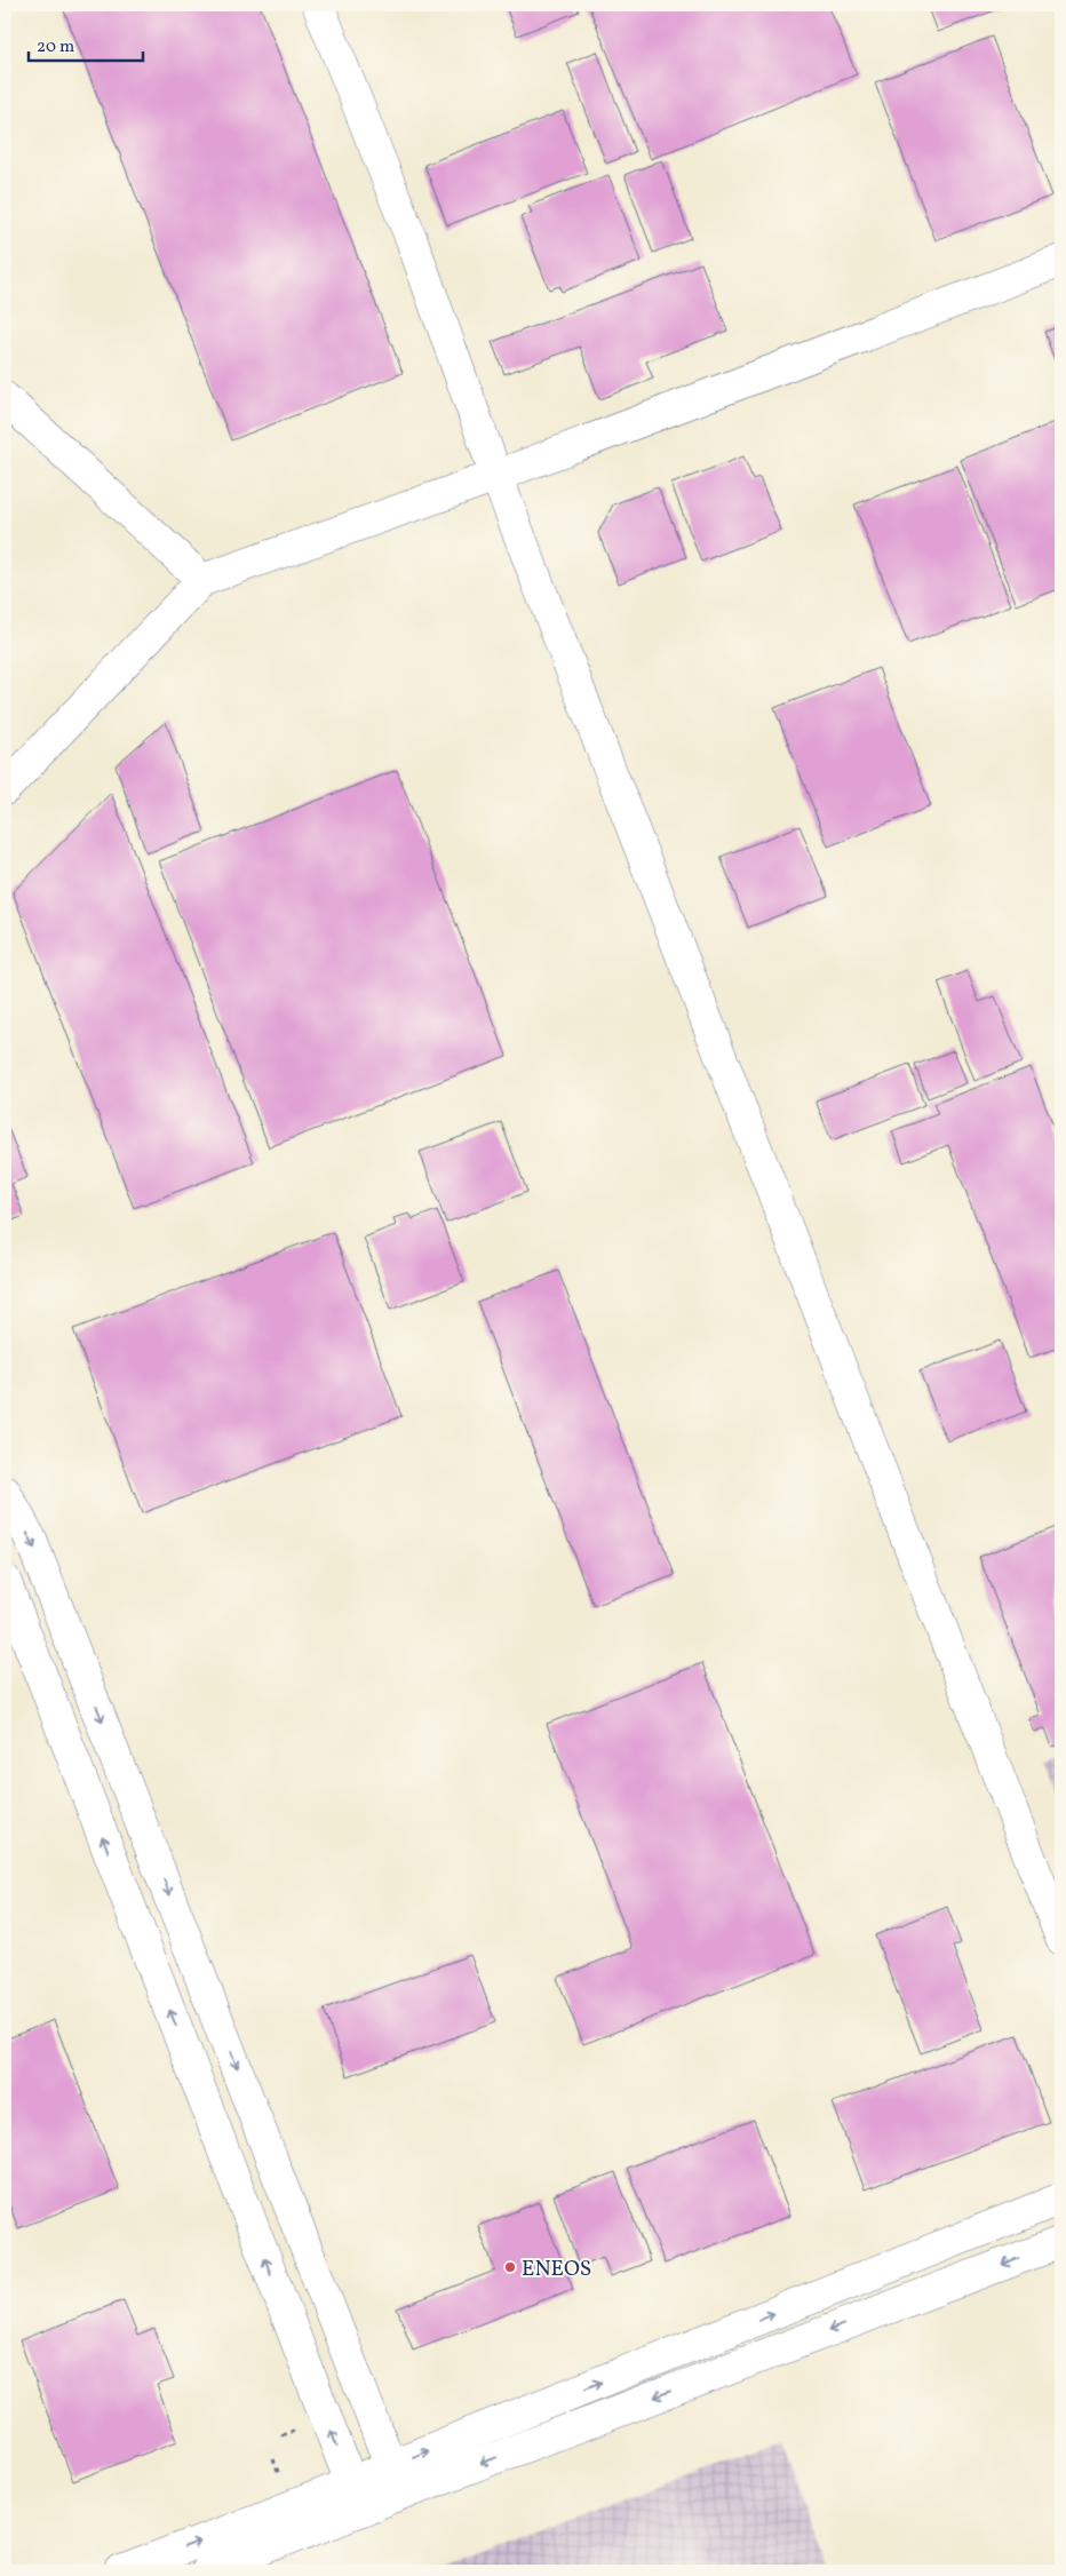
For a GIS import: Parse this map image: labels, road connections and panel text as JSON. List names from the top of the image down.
{
  "places": ["ENEOS"],
  "scale_bar": "20 m"
}
